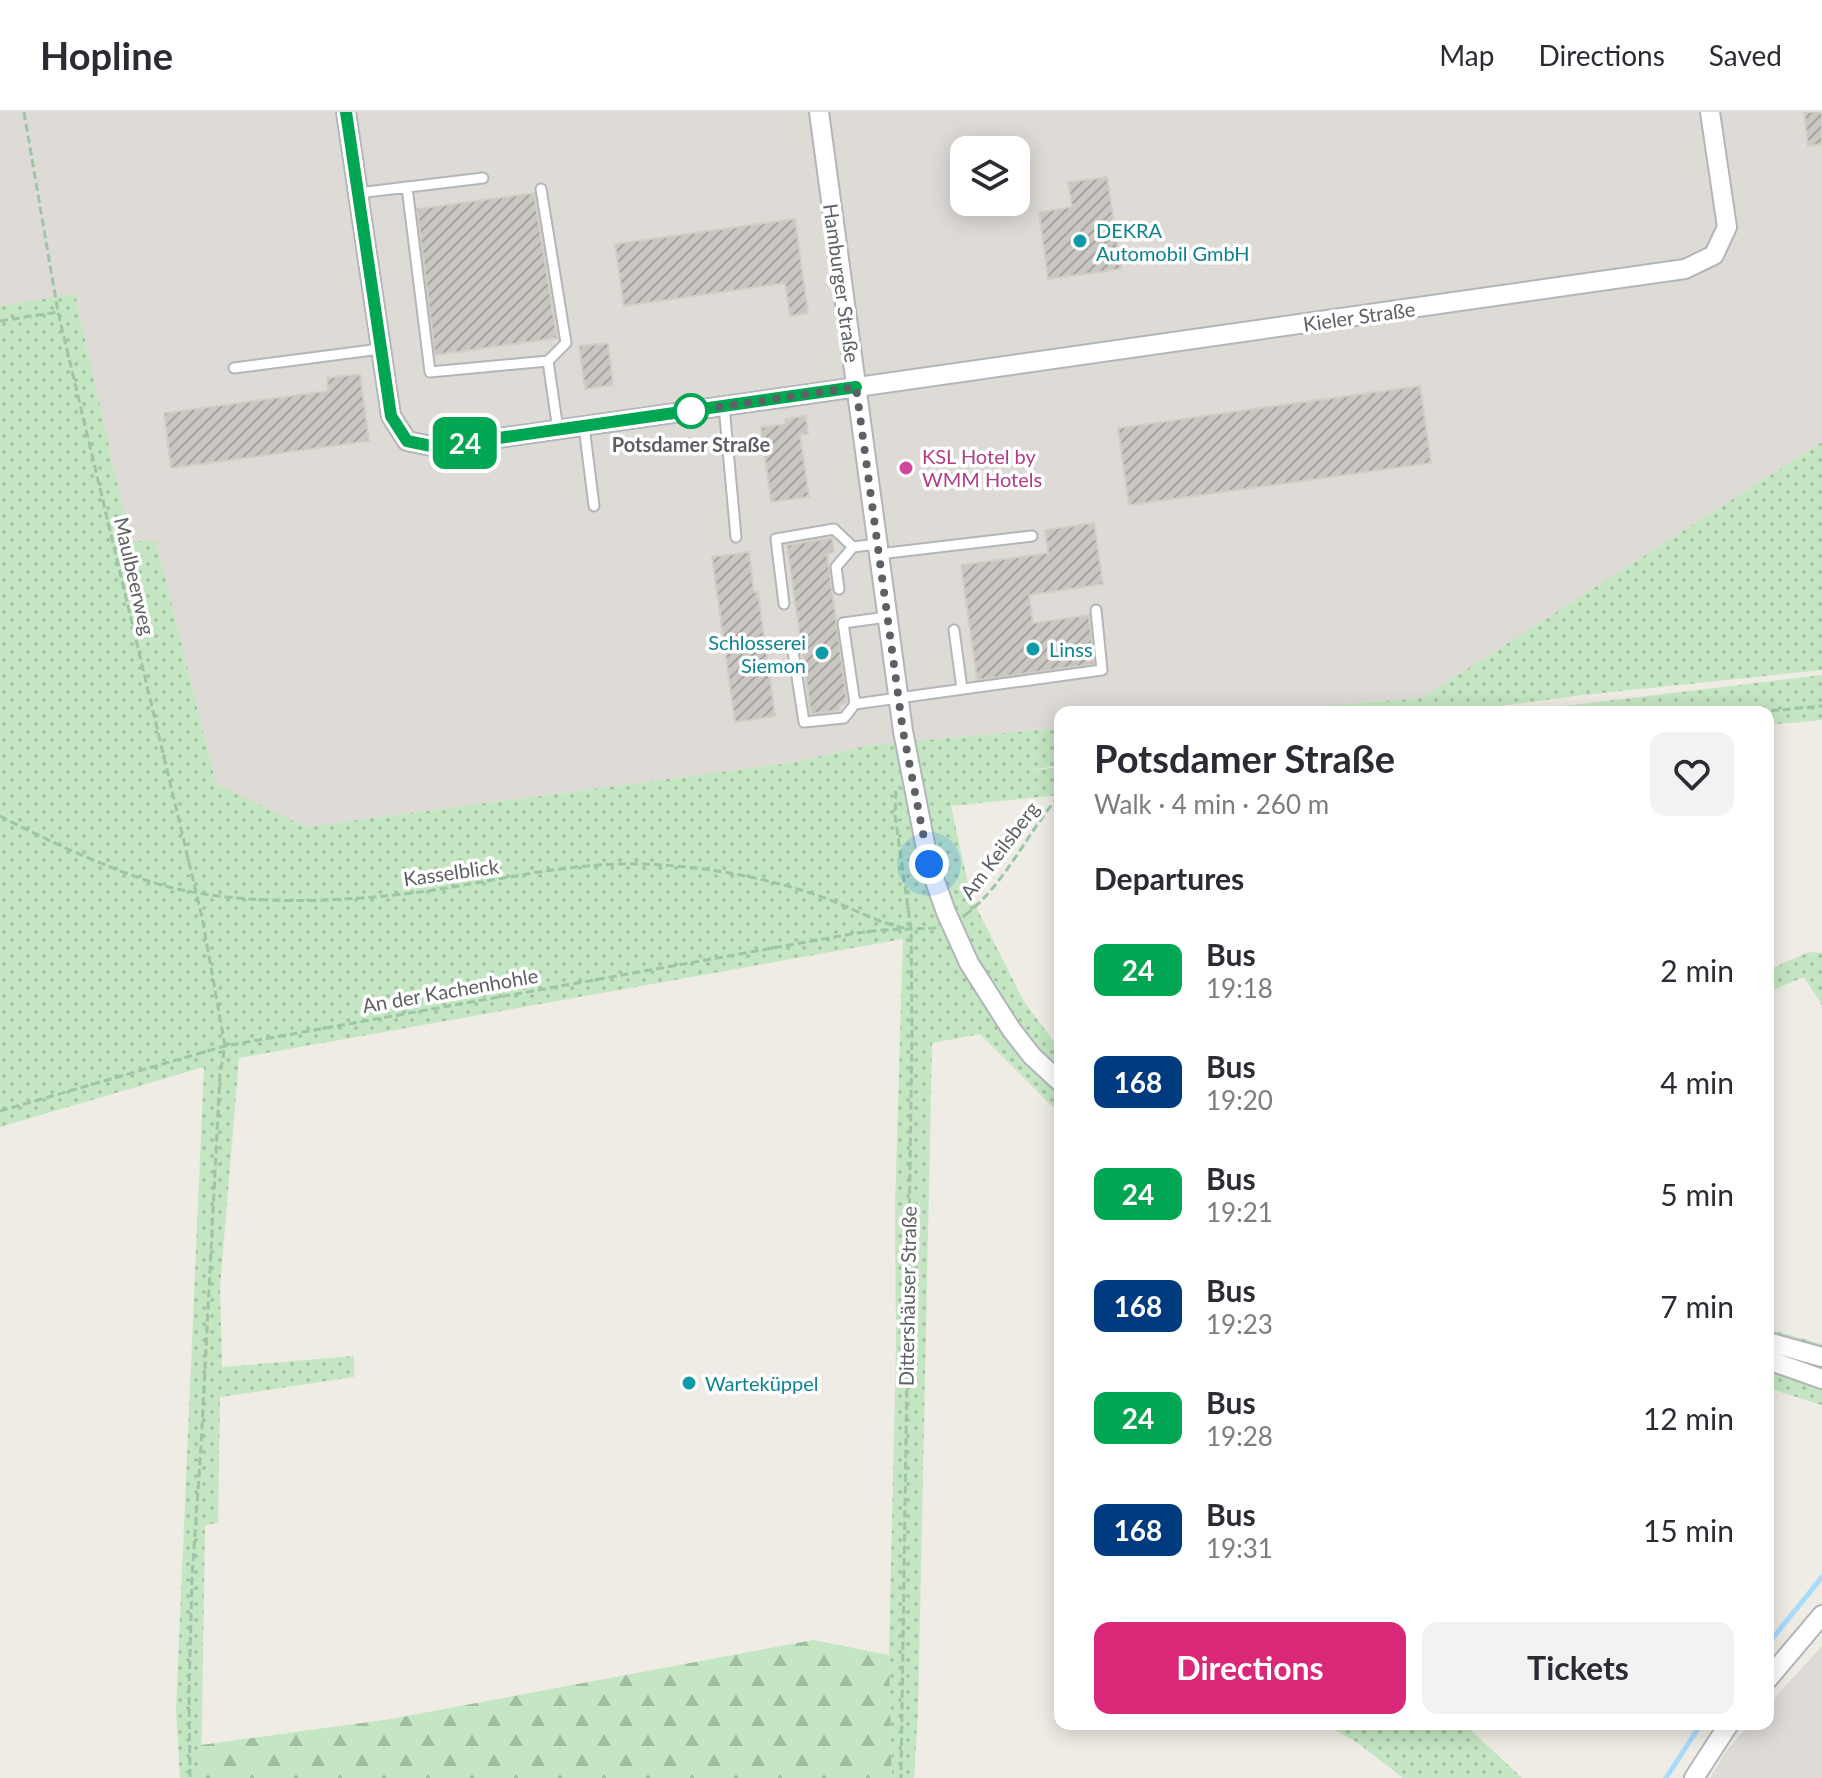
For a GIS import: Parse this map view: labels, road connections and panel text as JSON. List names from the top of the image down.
{
  "streets": {
    "street": ["Hamburger Straße", "Kieler Straße"],
    "path": [
      "Maulbeerweg",
      "Am Keilsberg",
      "Kasselblick",
      "An der Kachenhohle",
      "Dittershäuser Straße"
    ]
  },
  "crossings": [
    ["Hamburger Straße", "Kieler Straße"],
    ["Hamburger Straße", "Am Keilsberg"],
    ["Maulbeerweg", "Kasselblick"],
    ["Maulbeerweg", "An der Kachenhohle"],
    ["Kasselblick", "An der Kachenhohle"],
    ["Kasselblick", "Dittershäuser Straße"],
    ["An der Kachenhohle", "Dittershäuser Straße"]
  ],
  "places": [
    "DEKRA Automobil GmbH",
    "Potsdamer Straße",
    "KSL Hotel by WMM Hotels",
    "Linss",
    "Schlosserei Siemon",
    "Warteküppel"
  ],
  "lines": ["bus line 24"],
  "page": {
    "header": "Hopline",
    "nav": ["Map", "Directions", "Saved"],
    "on_map": "24",
    "heading": [
      ["Potsdamer Straße", "Walk · 4 min · 260 m"],
      "Departures"
    ],
    "list": [
      {
        "mark": "24",
        "name": "Bus",
        "note": "19:18",
        "value": "2 min"
      },
      {
        "mark": "168",
        "name": "Bus",
        "note": "19:20",
        "value": "4 min"
      },
      {
        "mark": "24",
        "name": "Bus",
        "note": "19:21",
        "value": "5 min"
      },
      {
        "mark": "168",
        "name": "Bus",
        "note": "19:23",
        "value": "7 min"
      },
      {
        "mark": "24",
        "name": "Bus",
        "note": "19:28",
        "value": "12 min"
      },
      {
        "mark": "168",
        "name": "Bus",
        "note": "19:31",
        "value": "15 min"
      }
    ],
    "buttons": ["Directions", "Tickets"]
  }
}
